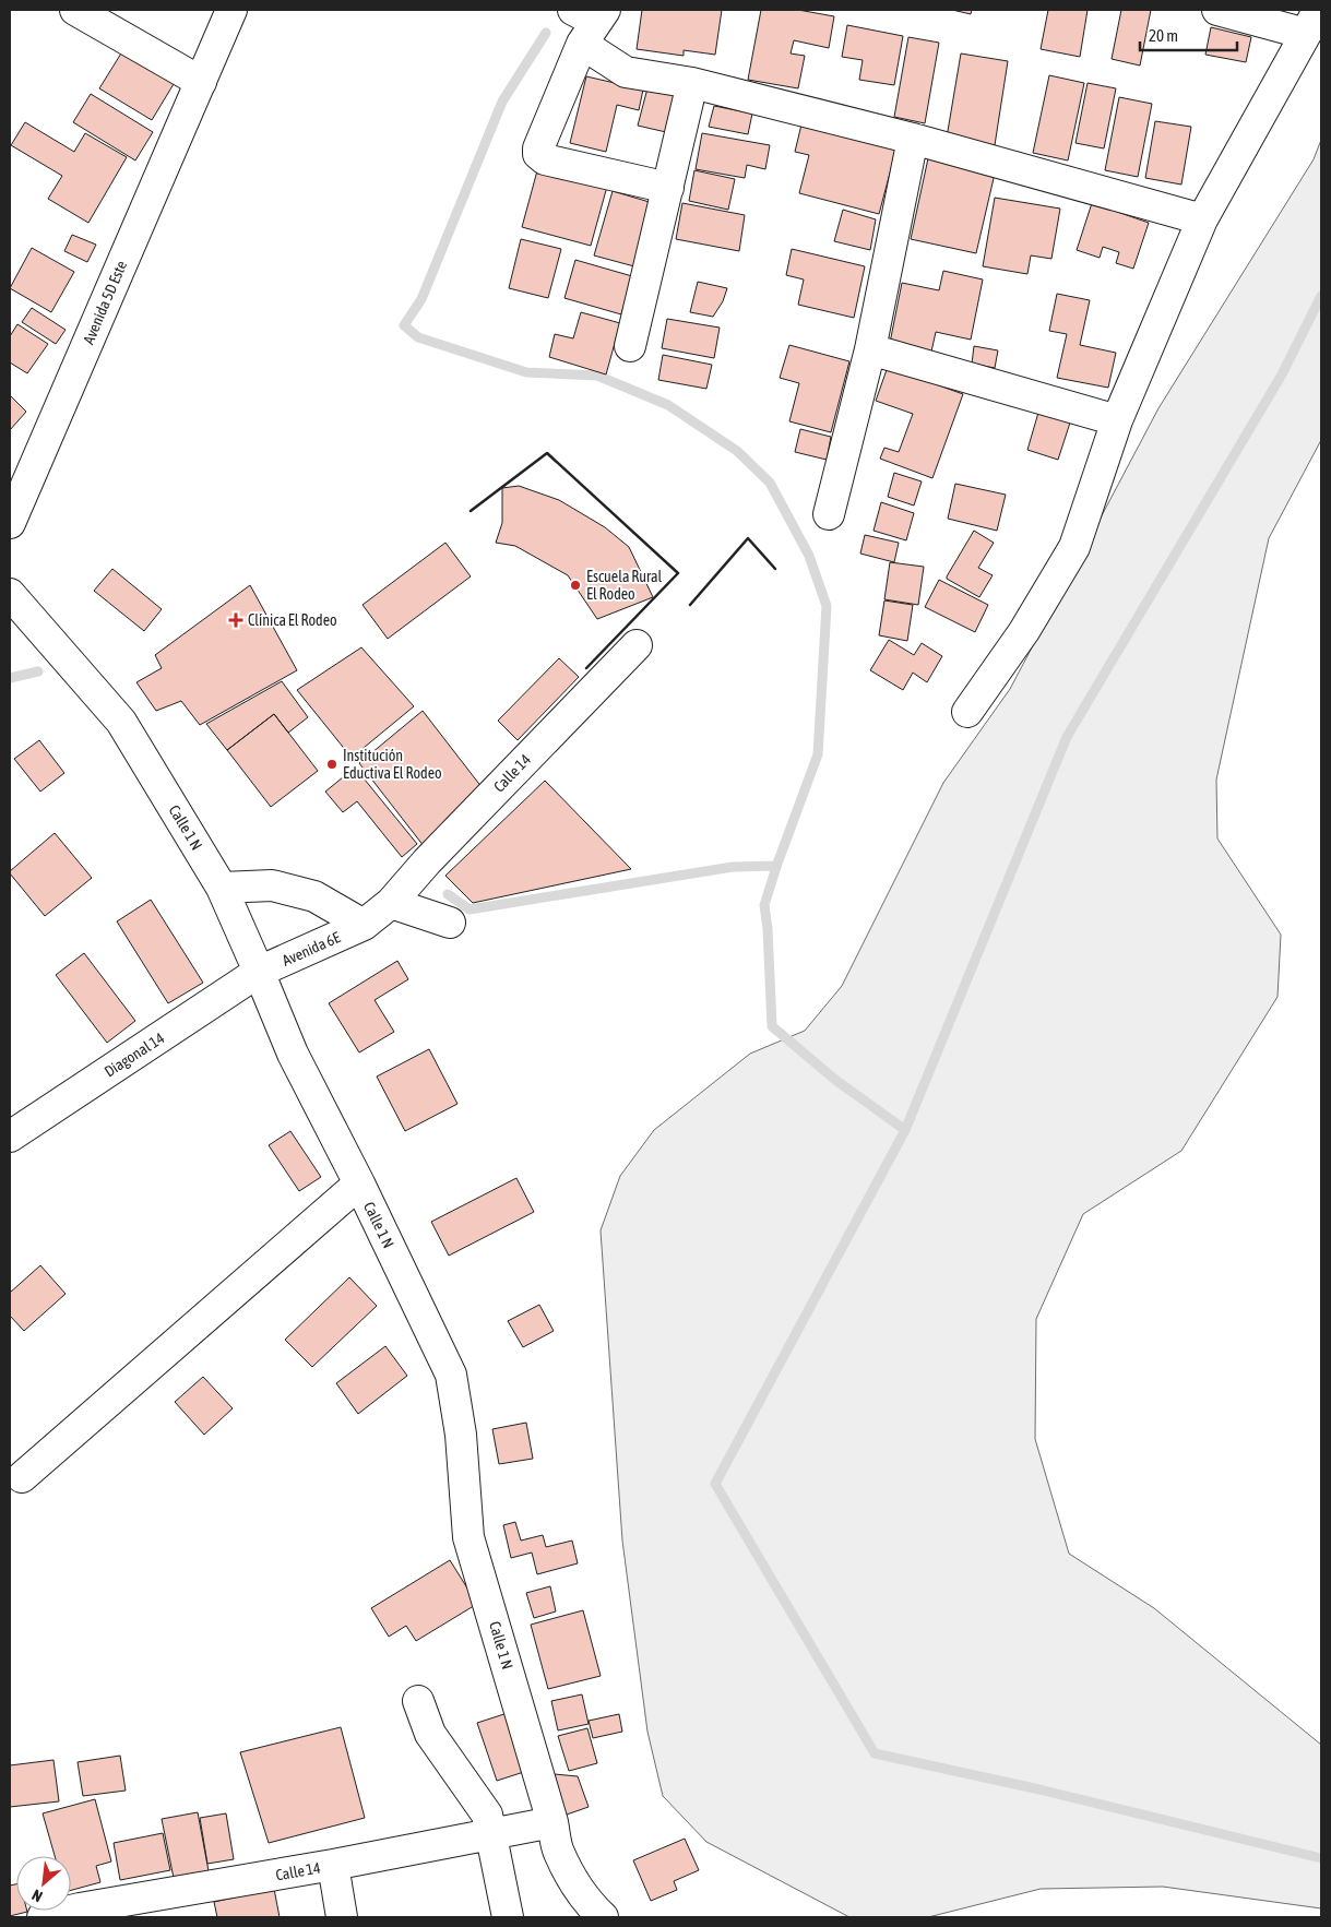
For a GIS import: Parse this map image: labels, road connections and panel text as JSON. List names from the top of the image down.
{
  "streets": {
    "street": [
      "Avenida 5D Este",
      "Calle 14",
      "Calle 1 N",
      "Avenida 6E",
      "Diagonal 14"
    ]
  },
  "crossings": [
    ["Calle 14", "Calle 1 N"],
    ["Calle 14", "Avenida 6E"],
    ["Calle 1 N", "Avenida 6E"],
    ["Calle 1 N", "Diagonal 14"],
    ["Avenida 6E", "Diagonal 14"]
  ],
  "places": {
    "other": ["Escuela Rural El Rodeo", "Institución Eductiva El Rodeo"],
    "health": ["Clínica El Rodeo"]
  },
  "scale_bar": "20 m",
  "north": "bottom left"
}
